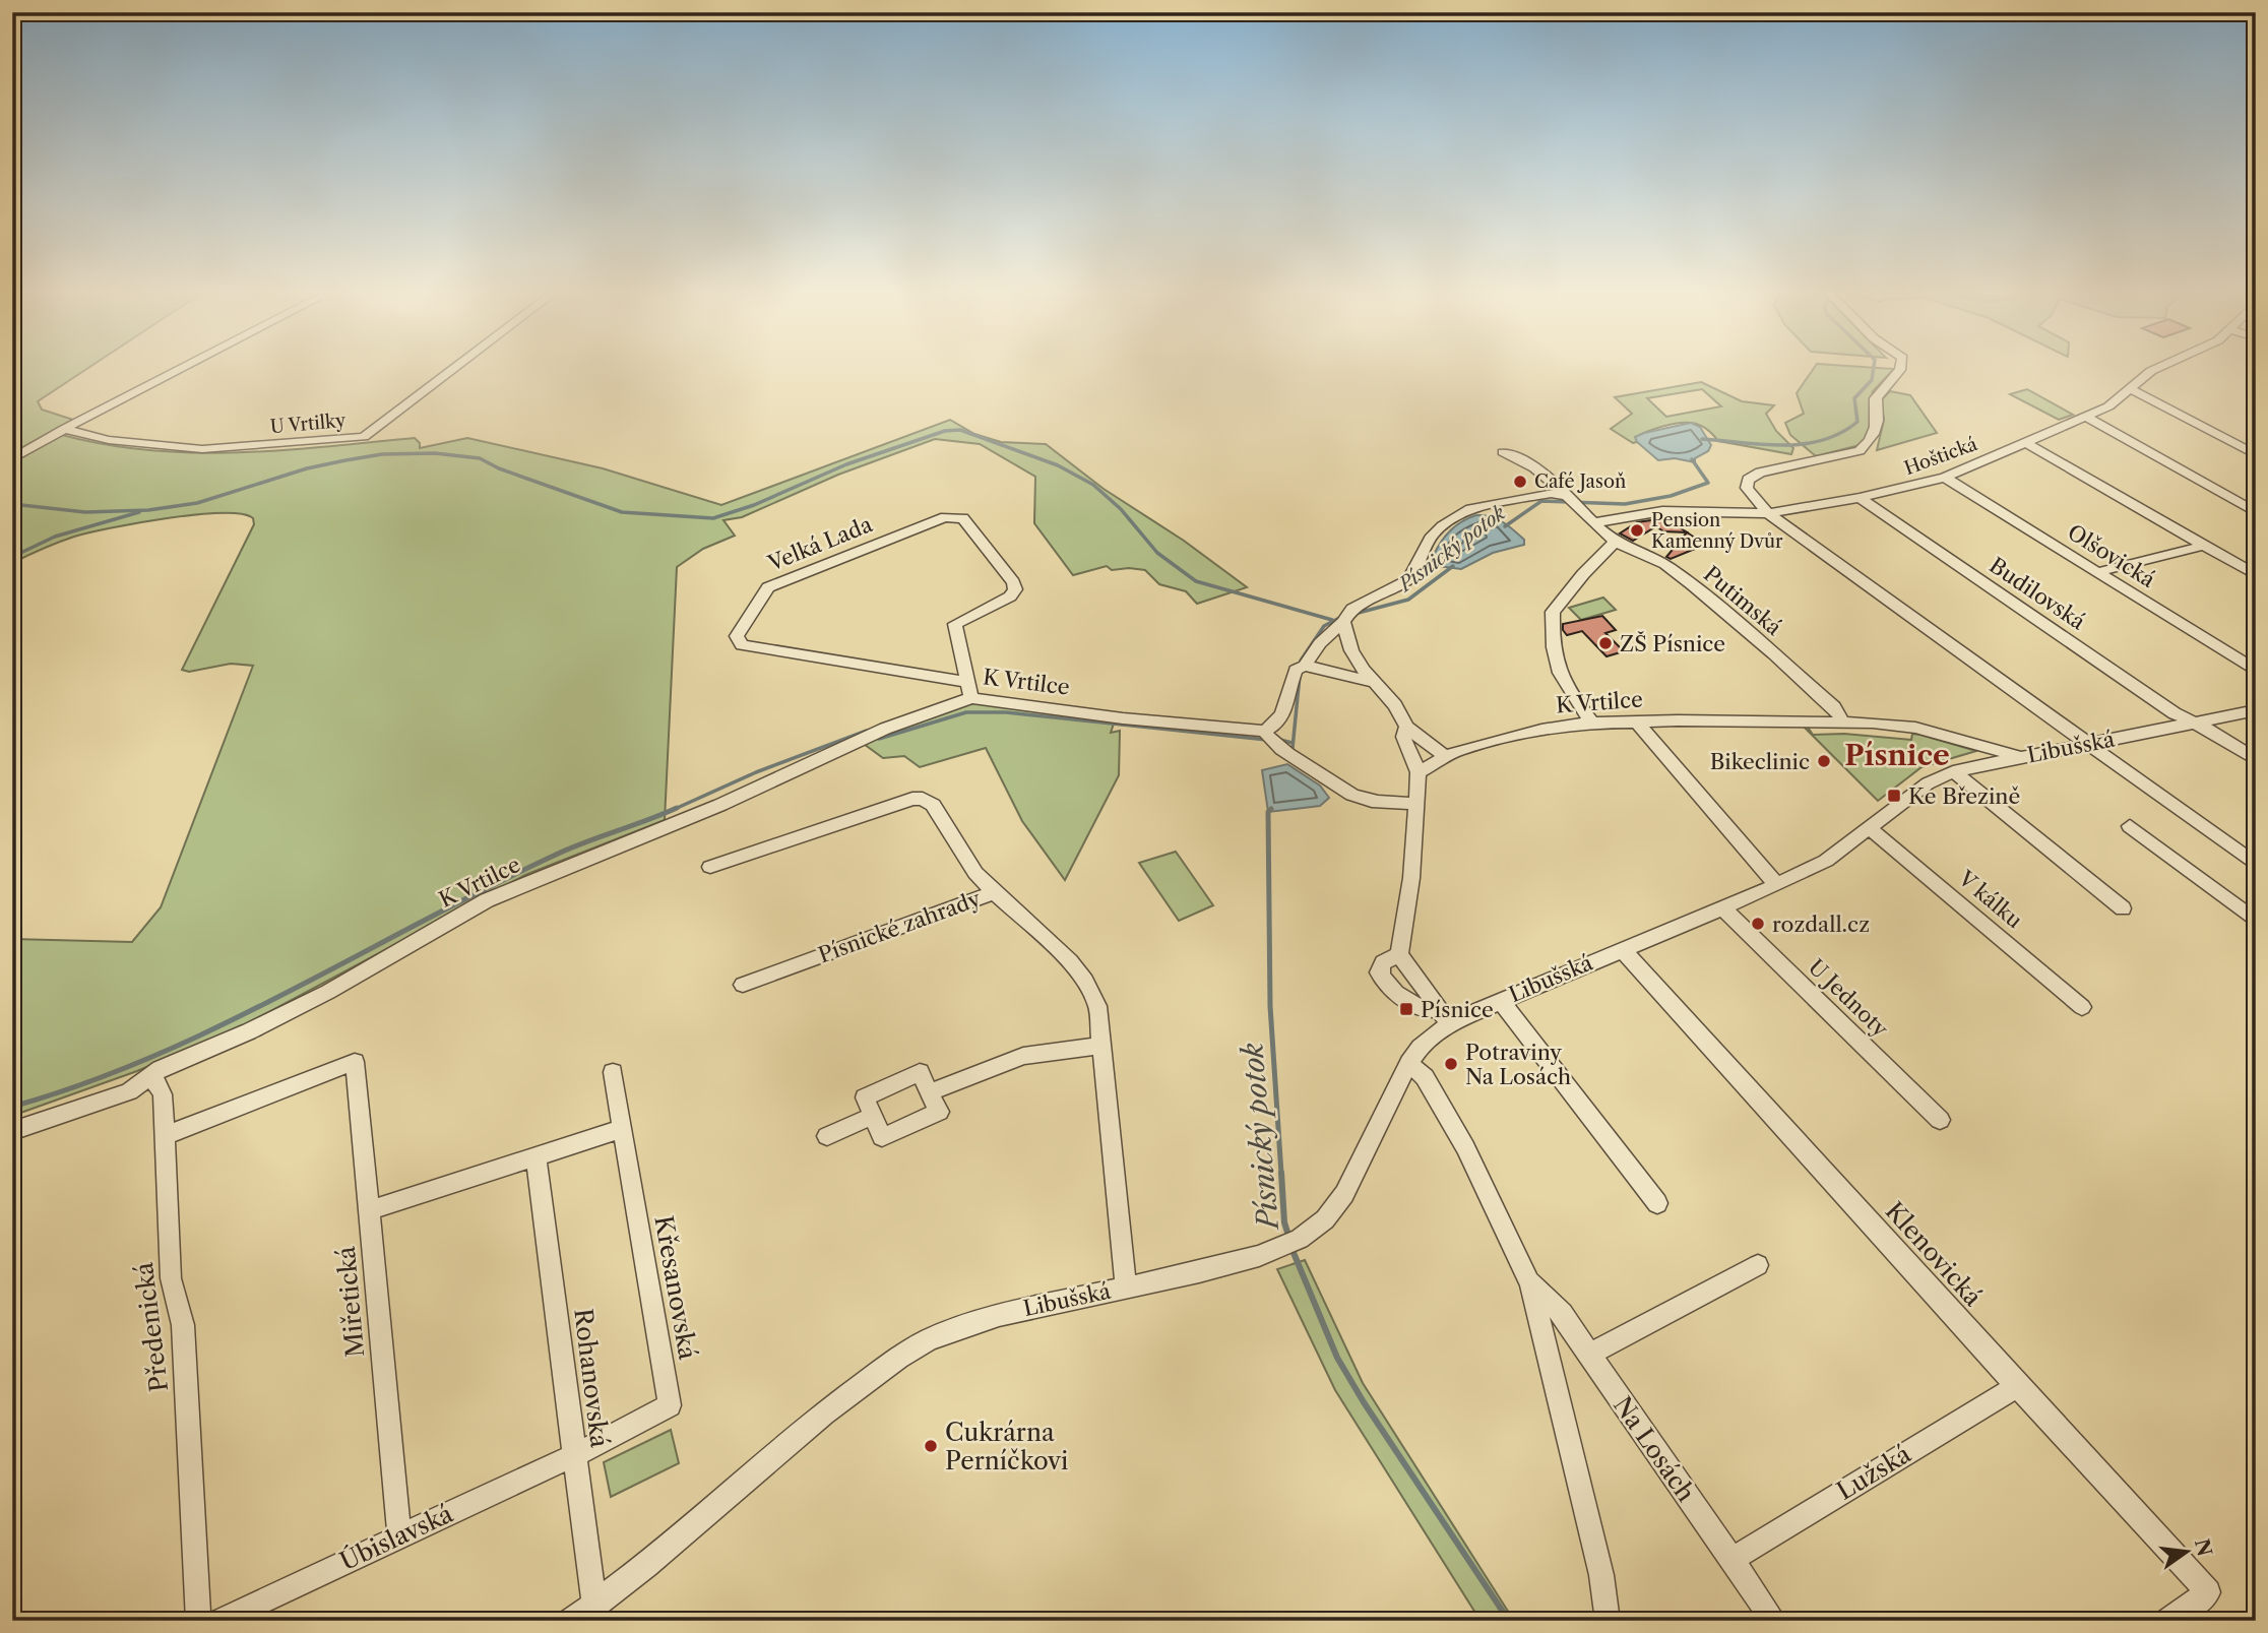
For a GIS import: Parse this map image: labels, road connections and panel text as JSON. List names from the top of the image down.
{
  "streets": {
    "street": [
      "U Vrtilky",
      "Hoštická",
      "Velká Lada",
      "Olšovická",
      "Budilovská",
      "Putimská",
      "K Vrtilce",
      "Libušská",
      "V kálku",
      "Písnické zahrady",
      "U Jednoty",
      "Klenovická",
      "Křesanovská",
      "Miřetická",
      "Předenická",
      "Rohanovská",
      "Na Losách",
      "Lužská",
      "Úbislavská"
    ]
  },
  "crossings": [
    ["Hoštická", "Olšovická"],
    ["Hoštická", "Budilovská"],
    ["Hoštická", "Putimská"],
    ["Velká Lada", "K Vrtilce"],
    ["Budilovská", "Libušská"],
    ["Putimská", "K Vrtilce"],
    ["K Vrtilce", "Libušská"],
    ["K Vrtilce", "Předenická"],
    ["Libušská", "V kálku"],
    ["Libušská", "Písnické zahrady"],
    ["Libušská", "U Jednoty"],
    ["Libušská", "Klenovická"],
    ["Libušská", "Rohanovská"],
    ["Libušská", "Na Losách"],
    ["Klenovická", "Lužská"],
    ["Křesanovská", "Rohanovská"],
    ["Křesanovská", "Úbislavská"],
    ["Miřetická", "Předenická"],
    ["Miřetická", "Úbislavská"],
    ["Rohanovská", "Úbislavská"],
    ["Na Losách", "Lužská"]
  ],
  "districts": ["Písnice"],
  "water": ["Písnický potok"],
  "places": {
    "other": [
      "Café Jasoň",
      "Pension Kamenný Dvůr",
      "ZŠ Písnice",
      "Bikeclinic",
      "rozdall.cz",
      "Potraviny Na Losách",
      "Cukrárna Perníčkovi"
    ],
    "transit": ["Ke Březině", "Písnice"]
  },
  "north": "right"
}
